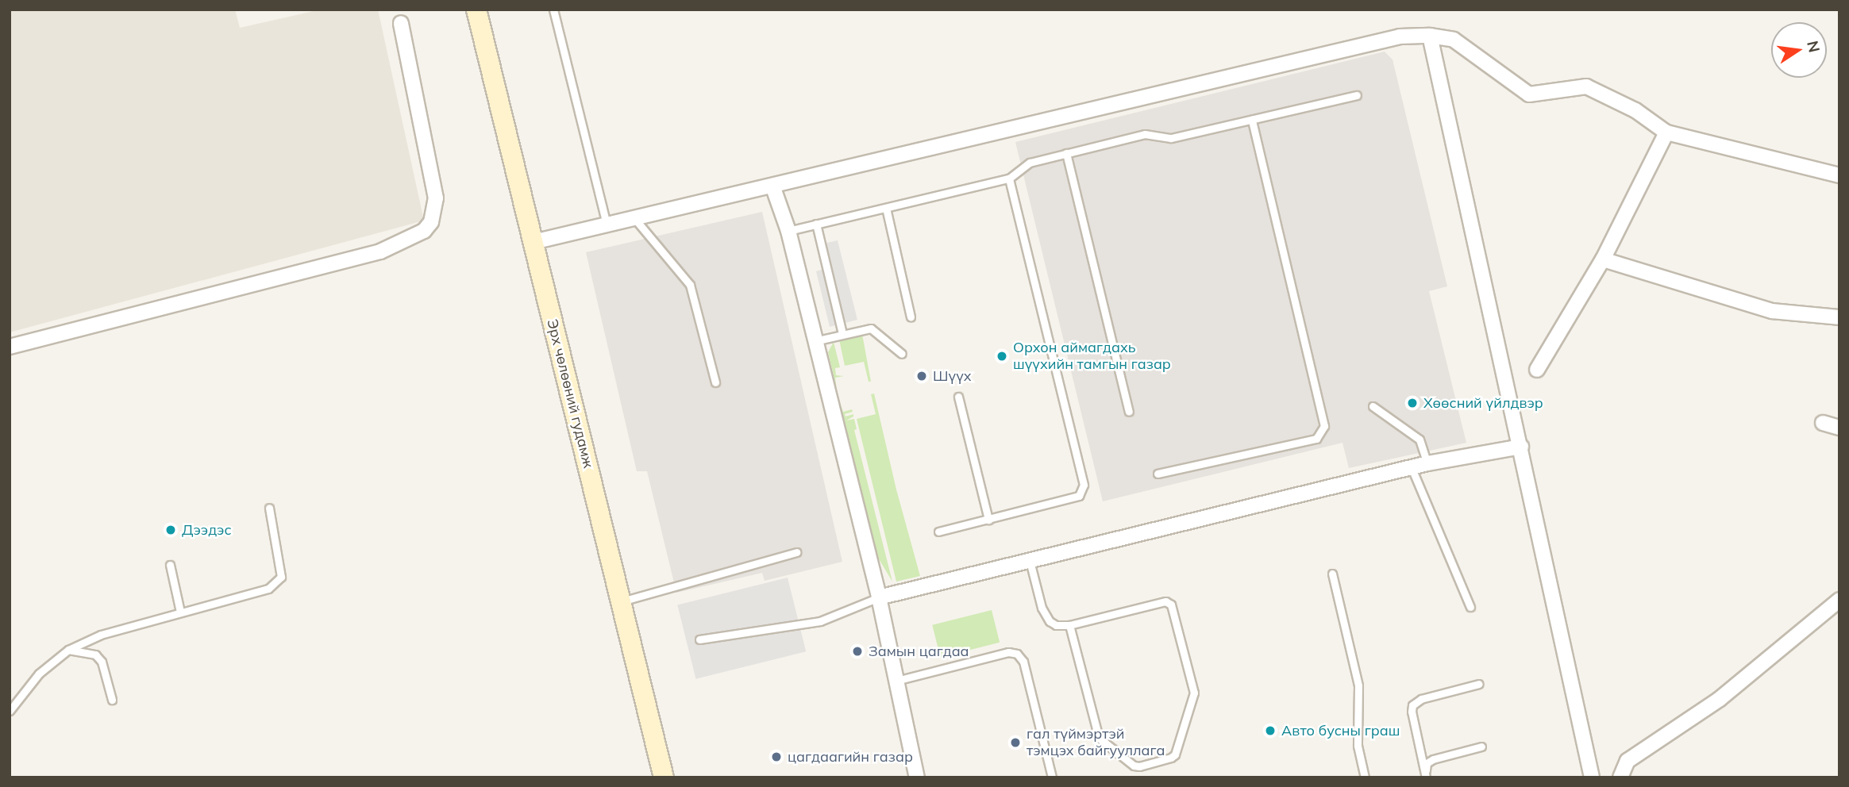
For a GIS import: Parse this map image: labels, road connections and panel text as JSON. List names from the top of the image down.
{
  "streets": {
    "main road": ["Эрх чөлөөний гудамж"]
  },
  "places": [
    "Орхон аймагдахь шүүхийн тамгын газар",
    "Шүүх",
    "Хөөсний үйлдвэр",
    "Дээдэс",
    "Замын цагдаа",
    "Авто бусны граш",
    "гал түймэртэй тэмцэх байгууллага",
    "цагдаагийн газар"
  ],
  "north": "right"
}
